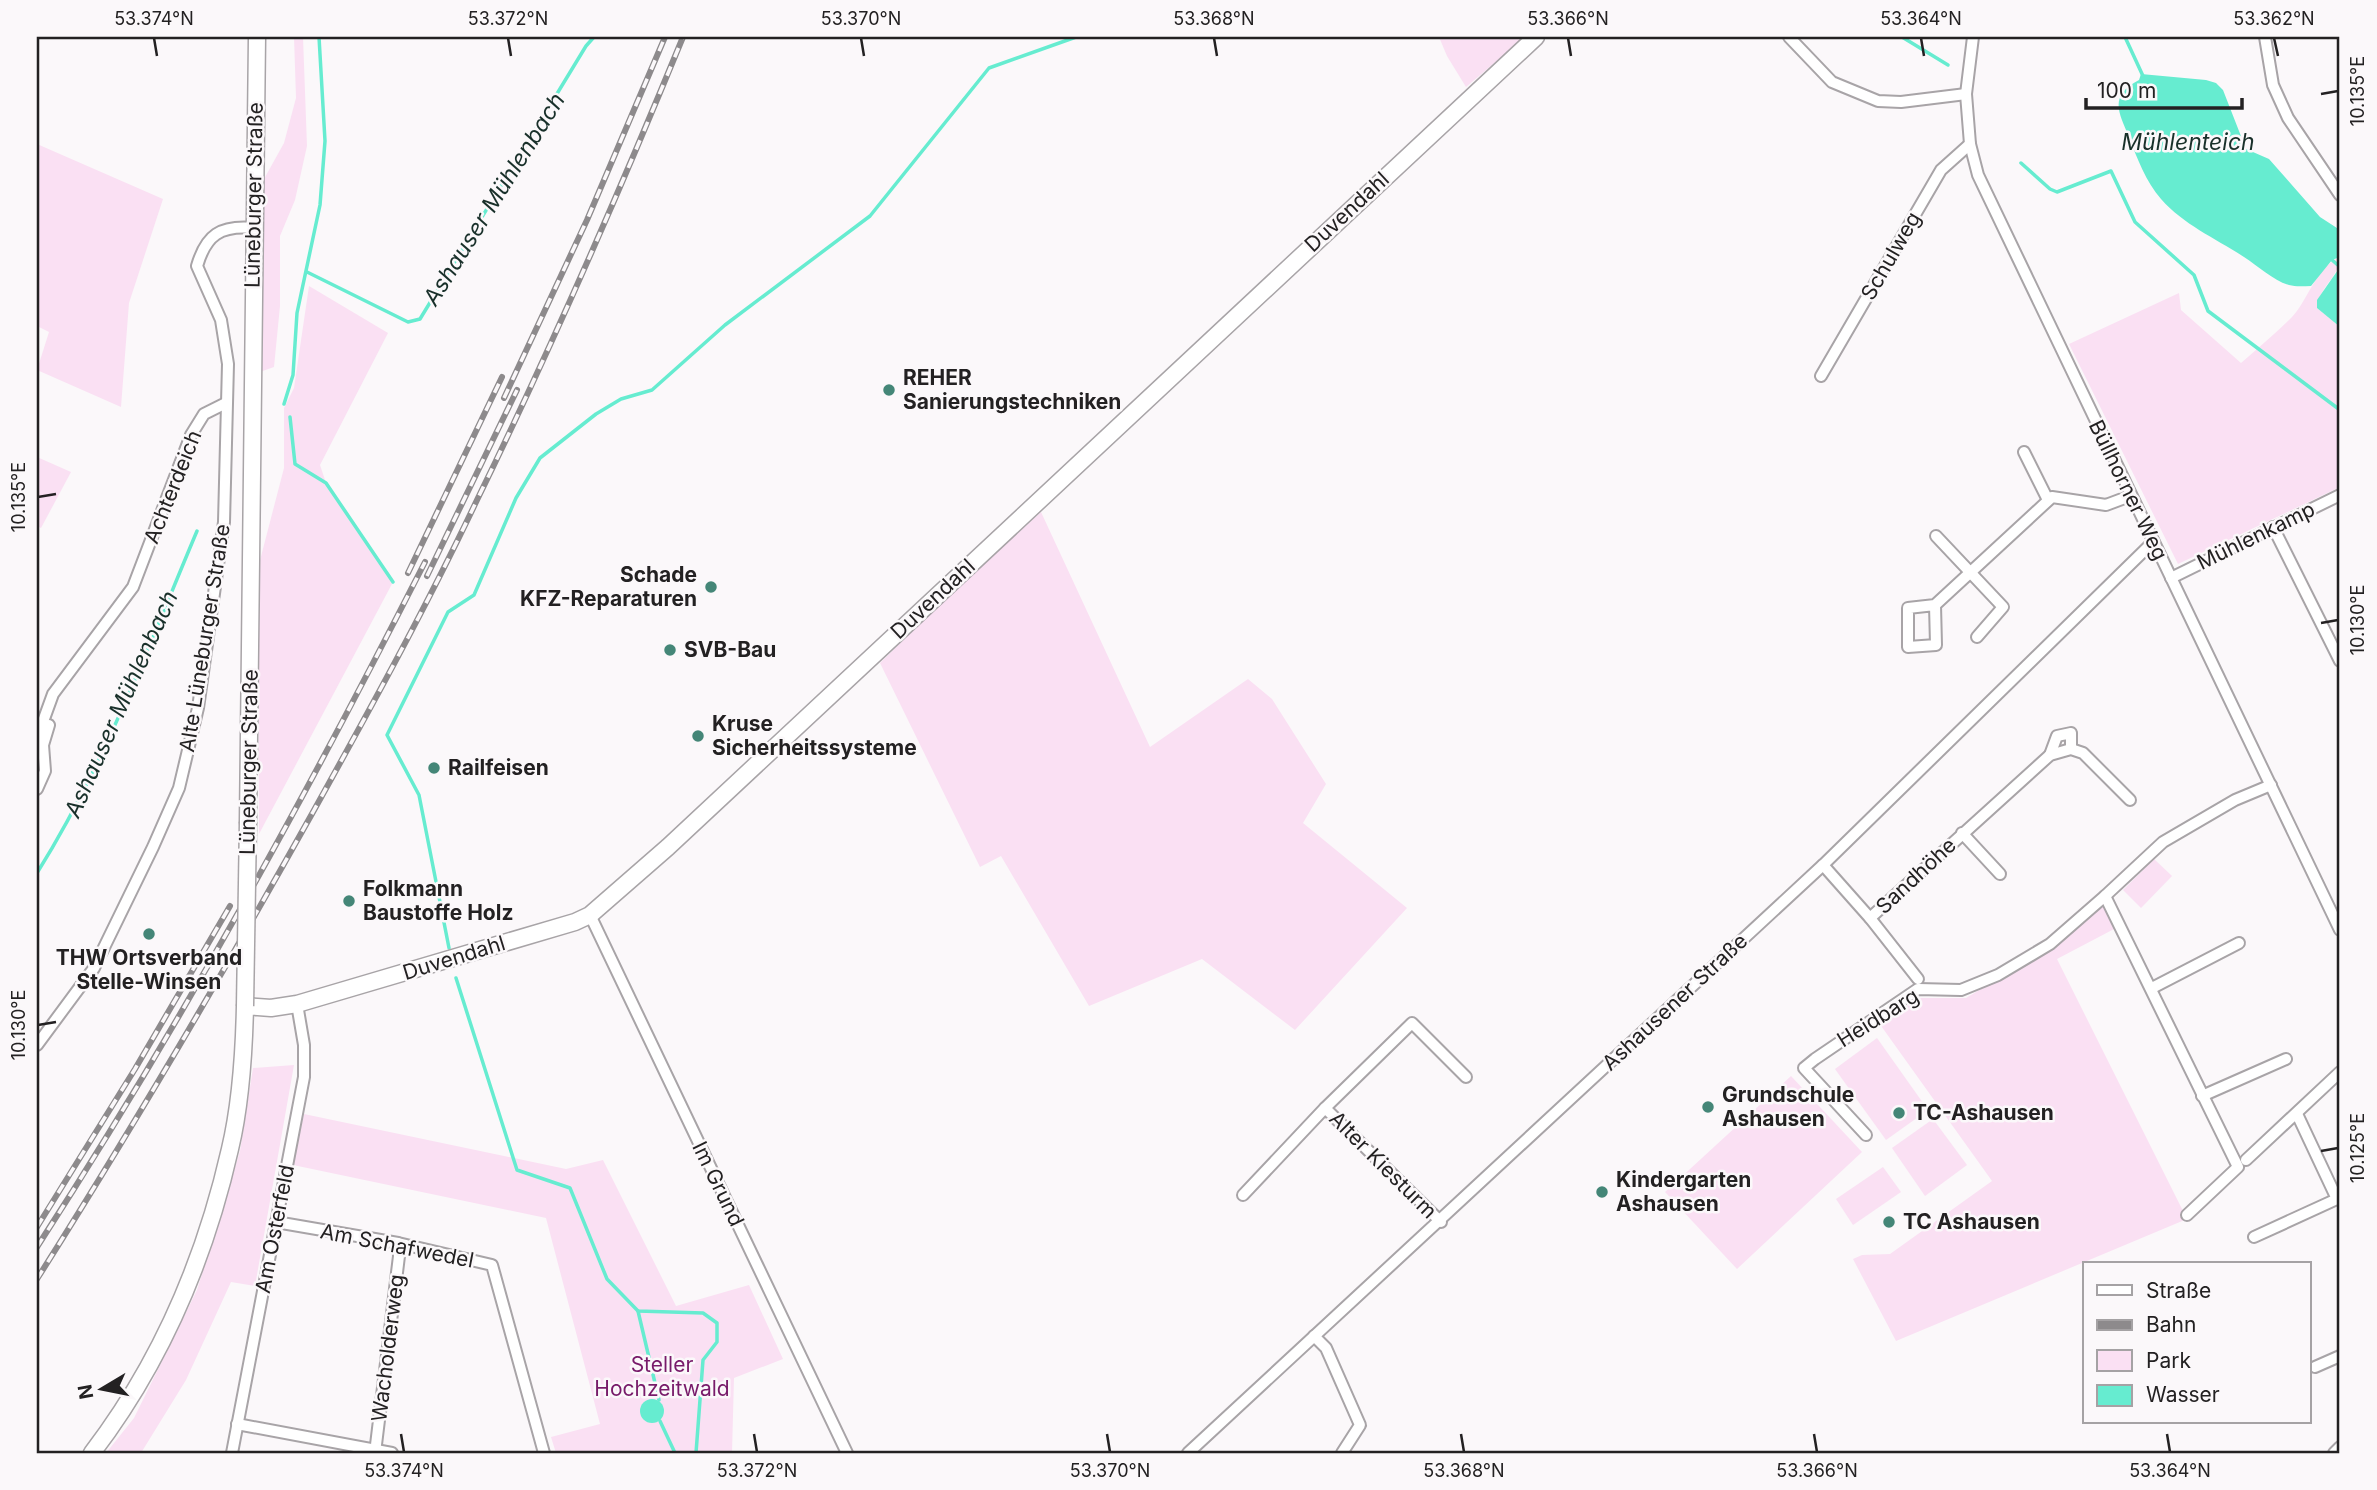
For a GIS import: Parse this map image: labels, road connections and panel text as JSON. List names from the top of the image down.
{
  "streets": {
    "street": [
      "Lüneburger Straße",
      "Duvendahl",
      "Schulweg",
      "Achterdeich",
      "Büllhorner Weg",
      "Mühlenkamp",
      "Alte Lüneburger Straße",
      "Sandhöhe",
      "Ashausener Straße",
      "Heidbarg",
      "Alter Kiesturm",
      "Im Grund",
      "Am Osterfeld",
      "Am Schafwedel",
      "Wacholderweg"
    ]
  },
  "crossings": [
    ["Lüneburger Straße", "Duvendahl"],
    ["Duvendahl", "Im Grund"],
    ["Duvendahl", "Am Osterfeld"],
    ["Schulweg", "Büllhorner Weg"],
    ["Achterdeich", "Alte Lüneburger Straße"],
    ["Büllhorner Weg", "Mühlenkamp"],
    ["Büllhorner Weg", "Ashausener Straße"],
    ["Büllhorner Weg", "Heidbarg"],
    ["Sandhöhe", "Ashausener Straße"],
    ["Ashausener Straße", "Alter Kiesturm"],
    ["Am Osterfeld", "Am Schafwedel"],
    ["Am Schafwedel", "Wacholderweg"]
  ],
  "water": ["Mühlenteich", "Ashauser Mühlenbach"],
  "parks": ["Steller Hochzeitwald"],
  "places": [
    "REHER Sanierungstechniken",
    "Schade KFZ-Reparaturen",
    "SVB-Bau",
    "Kruse Sicherheitssysteme",
    "Railfeisen",
    "Folkmann Baustoffe Holz",
    "THW Ortsverband Stelle-Winsen",
    "Grundschule Ashausen",
    "TC-Ashausen",
    "Kindergarten Ashausen",
    "TC Ashausen"
  ],
  "legend": [
    "Straße",
    "Bahn",
    "Park",
    "Wasser"
  ],
  "scale_bar": "100 m",
  "north": "left",
  "coordinates": [
    "53.374°N",
    "53.372°N",
    "53.370°N",
    "53.368°N",
    "53.366°N",
    "53.364°N",
    "53.362°N",
    "10.135°E",
    "10.130°E",
    "10.125°E"
  ]
}
